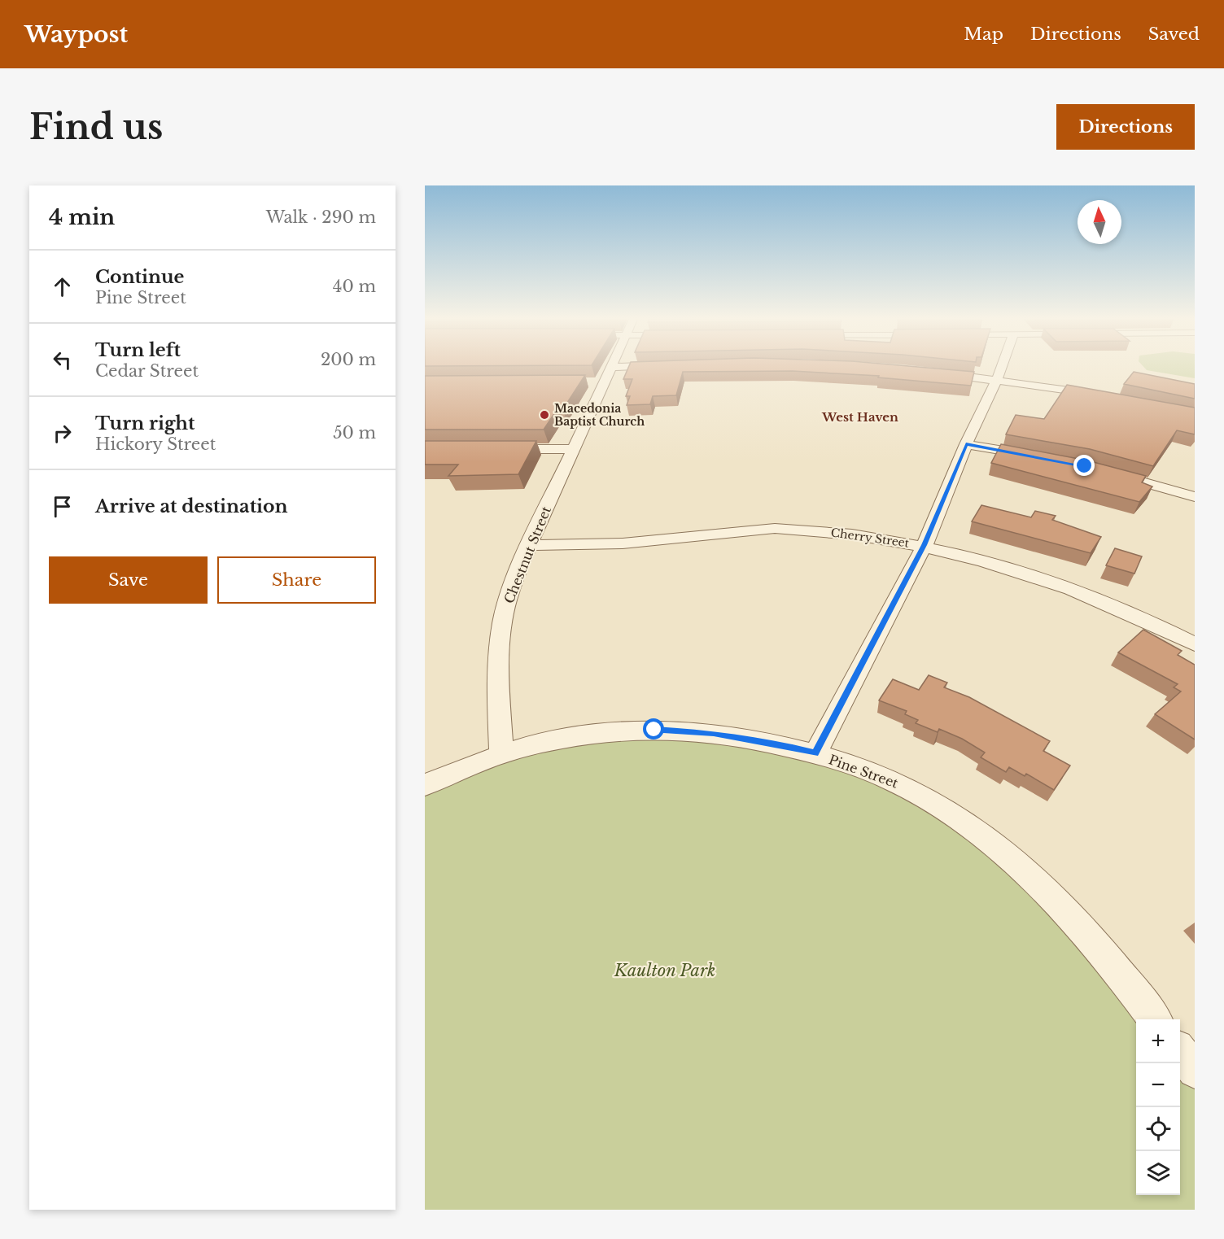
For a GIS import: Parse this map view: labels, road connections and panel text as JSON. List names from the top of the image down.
{
  "streets": {
    "street": ["Cherry Street", "Chestnut Street", "Pine Street"]
  },
  "crossings": [
    ["Cherry Street", "Chestnut Street"],
    ["Chestnut Street", "Pine Street"]
  ],
  "districts": ["West Haven"],
  "parks": ["Kaulton Park"],
  "places": ["Macedonia Baptist Church"],
  "north": "top",
  "page": {
    "header": "Waypost",
    "nav": ["Map", "Directions", "Saved"],
    "buttons": [
      "Directions",
      ["Save", "Share"]
    ],
    "title": "Find us",
    "heading": ["4 min", "Walk · 290 m"],
    "list": [
      ["Continue", "Pine Street", "40 m"],
      ["Turn left", "Cedar Street", "200 m"],
      ["Turn right", "Hickory Street", "50 m"],
      "Arrive at destination"
    ],
    "map_buttons": ["+", "−"]
  }
}
